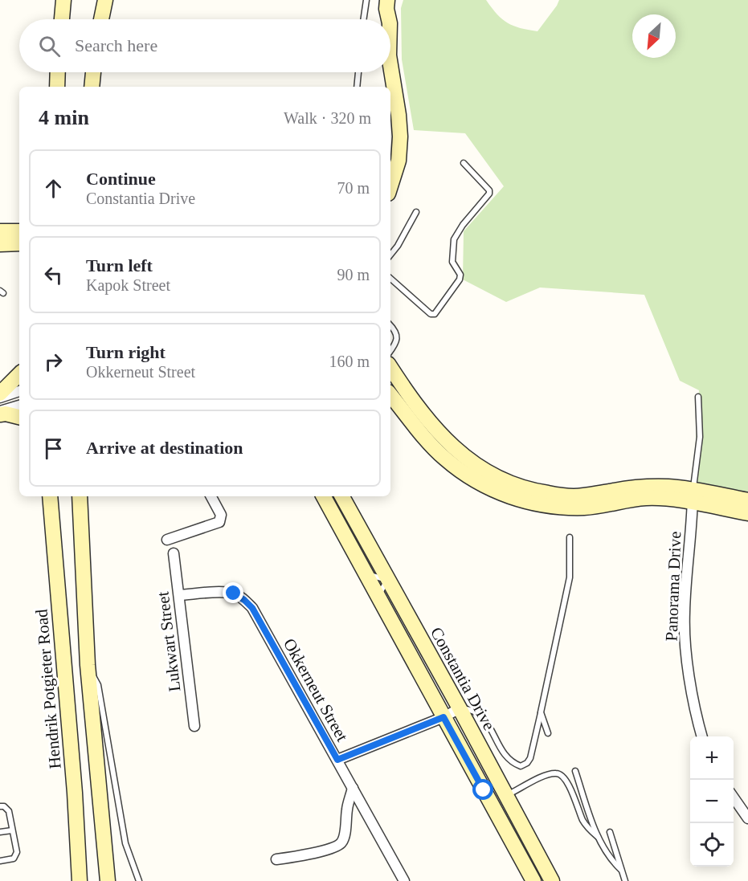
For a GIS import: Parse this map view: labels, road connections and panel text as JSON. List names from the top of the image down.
{
  "streets": {
    "street": [
      "Panorama Drive",
      "Lukwart Street",
      "Constantia Drive",
      "Hendrik Potgieter Road",
      "Okkerneut Street"
    ]
  },
  "crossings": [
    ["Lukwart Street", "Okkerneut Street"]
  ],
  "north": "bottom left",
  "page": {
    "search": "Search here",
    "heading": ["4 min", "Walk · 320 m"],
    "list": [
      ["Continue", "Constantia Drive", "70 m"],
      ["Turn left", "Kapok Street", "90 m"],
      ["Turn right", "Okkerneut Street", "160 m"],
      "Arrive at destination"
    ],
    "map_buttons": ["+", "−"]
  }
}
